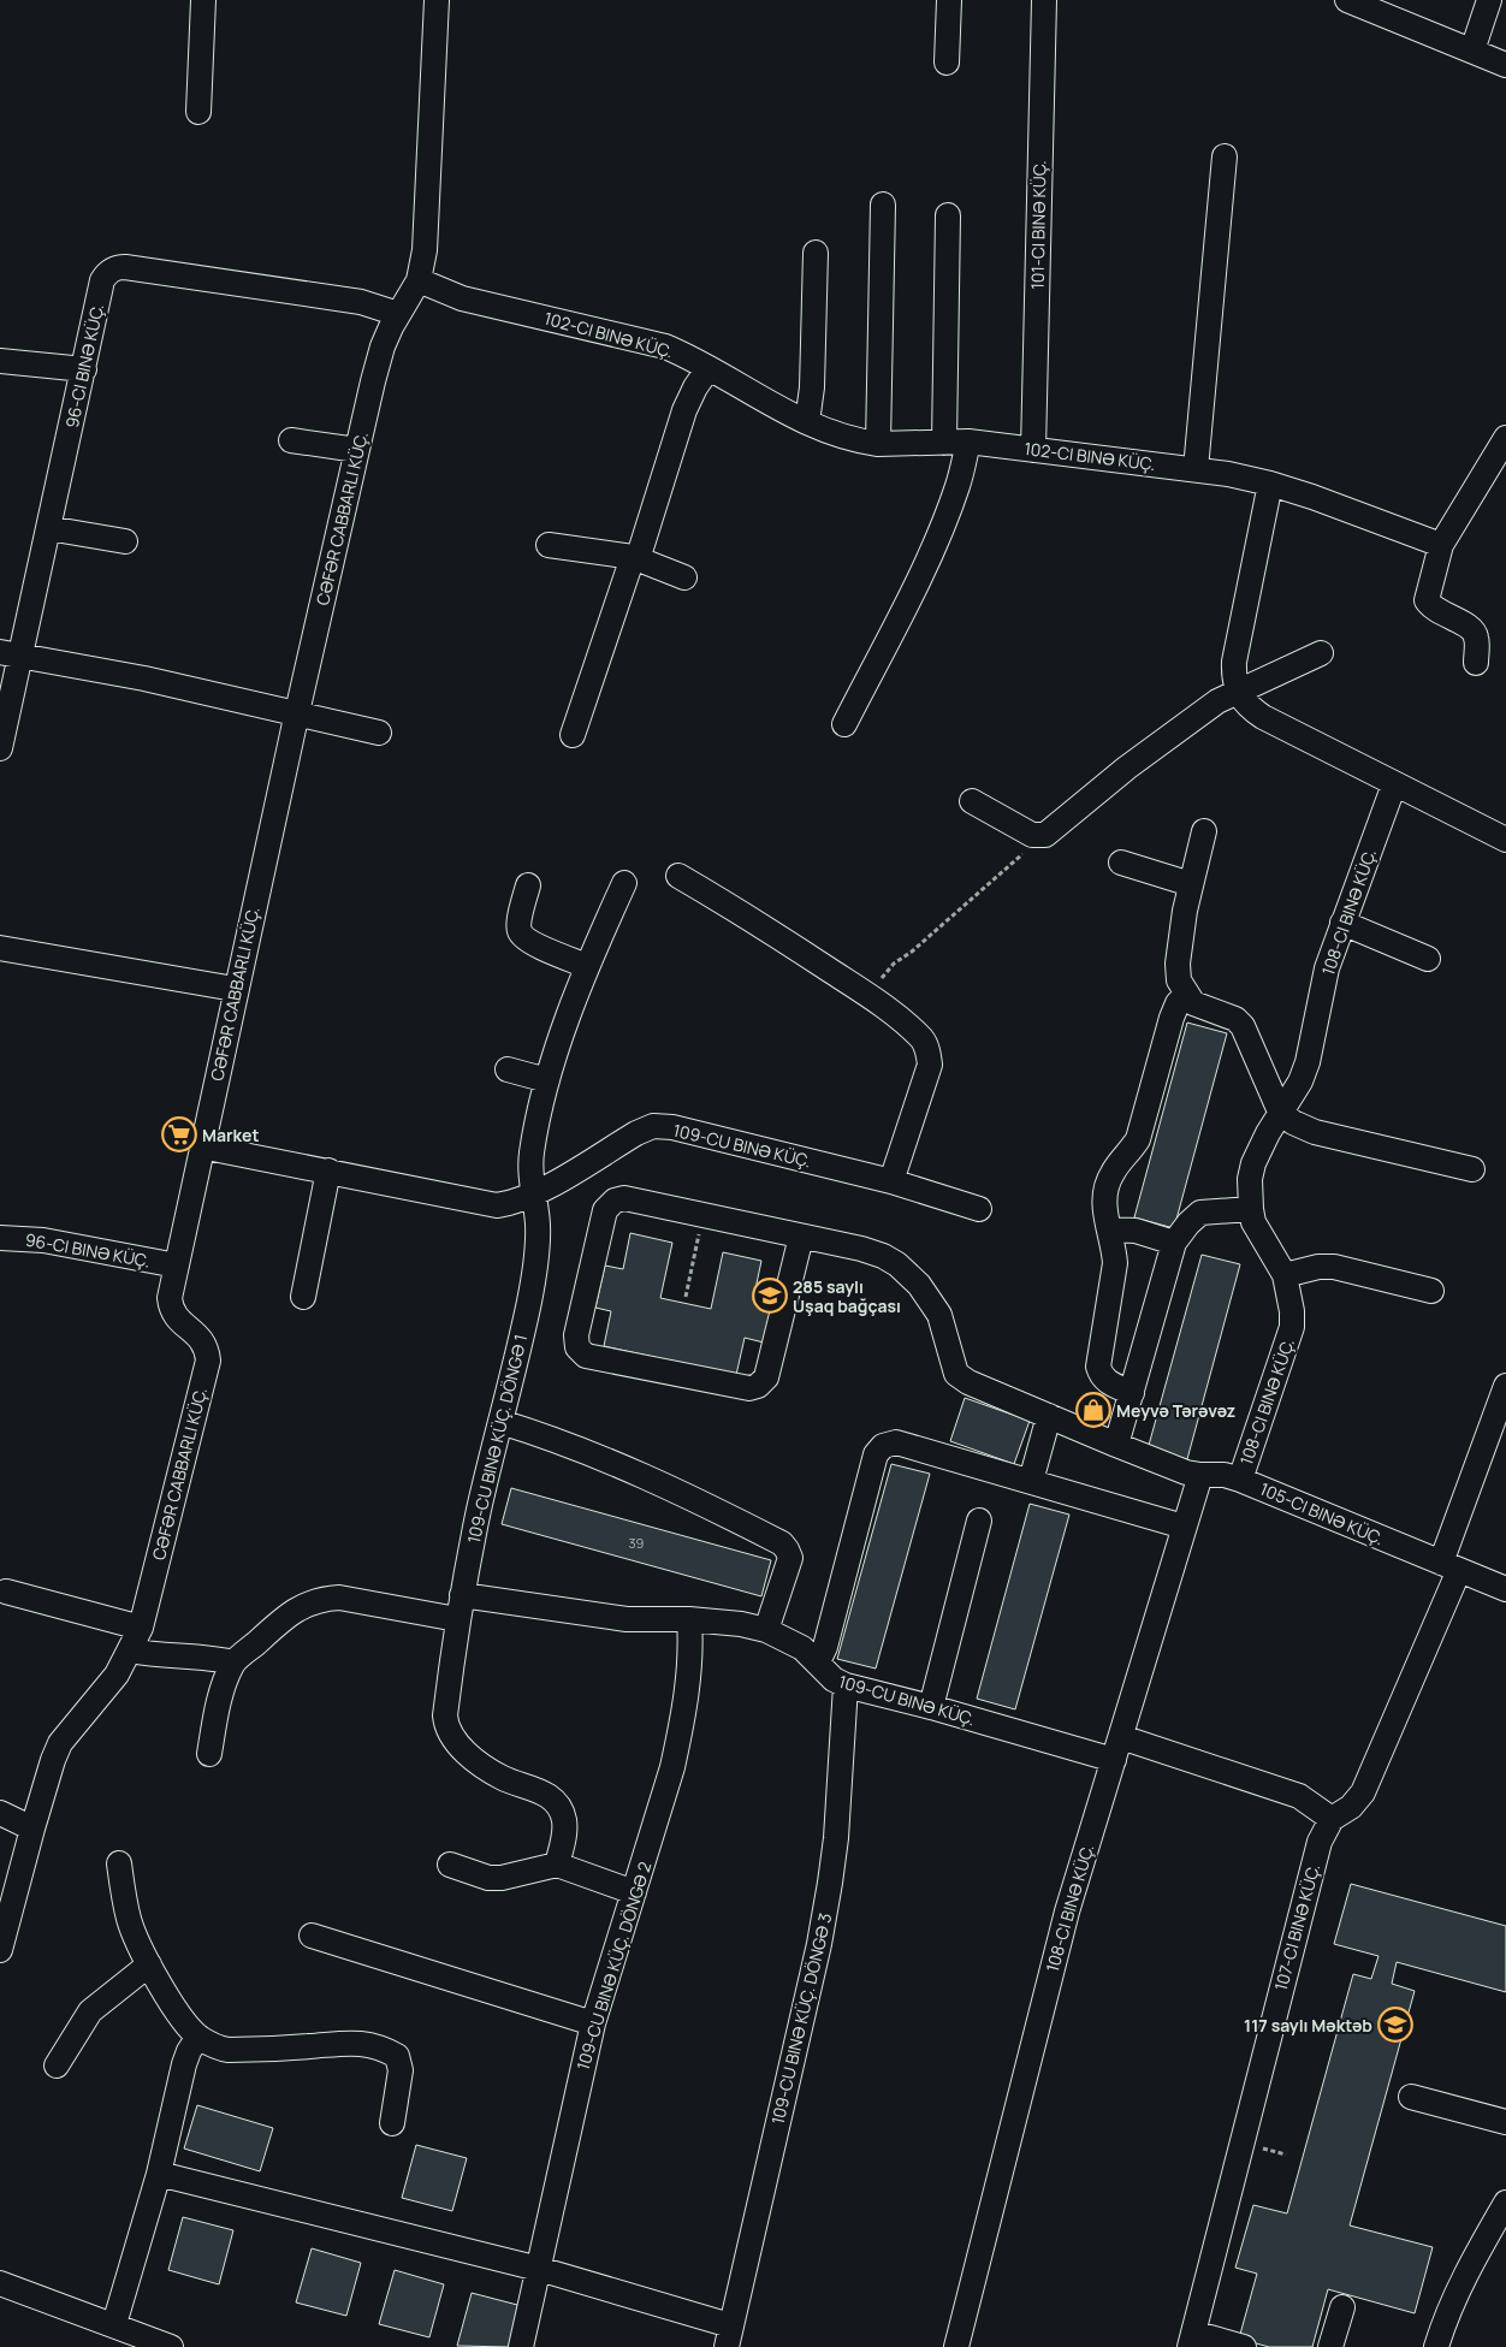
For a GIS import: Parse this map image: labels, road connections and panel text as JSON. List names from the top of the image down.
{
  "streets": {
    "street": [
      "101-CI BINƏ KÜÇ.",
      "102-CI BINƏ KÜÇ.",
      "108-CI BINƏ KÜÇ.",
      "109-CU BINƏ KÜÇ.",
      "109-CU BINƏ KÜÇ. DÖNGƏ 1",
      "105-CI BINƏ KÜÇ.",
      "107-CI BINƏ KÜÇ.",
      "109-CU BINƏ KÜÇ. DÖNGƏ 2",
      "109-CU BINƏ KÜÇ. DÖNGƏ 3"
    ]
  },
  "crossings": [
    ["101-CI BINƏ KÜÇ.", "102-CI BINƏ KÜÇ."],
    ["108-CI BINƏ KÜÇ.", "109-CU BINƏ KÜÇ."],
    ["108-CI BINƏ KÜÇ.", "105-CI BINƏ KÜÇ."],
    ["109-CU BINƏ KÜÇ.", "109-CU BINƏ KÜÇ. DÖNGƏ 1"],
    ["109-CU BINƏ KÜÇ.", "109-CU BINƏ KÜÇ. DÖNGƏ 2"],
    ["109-CU BINƏ KÜÇ.", "109-CU BINƏ KÜÇ. DÖNGƏ 3"],
    ["105-CI BINƏ KÜÇ.", "107-CI BINƏ KÜÇ."]
  ],
  "places": {
    "supermarket": ["Market"],
    "school or university": ["285 saylı Uşaq bağçası", "117 saylı Məktəb"],
    "shop": ["Meyvə Tərəvəz"]
  },
  "house_numbers": ["39"]
}
